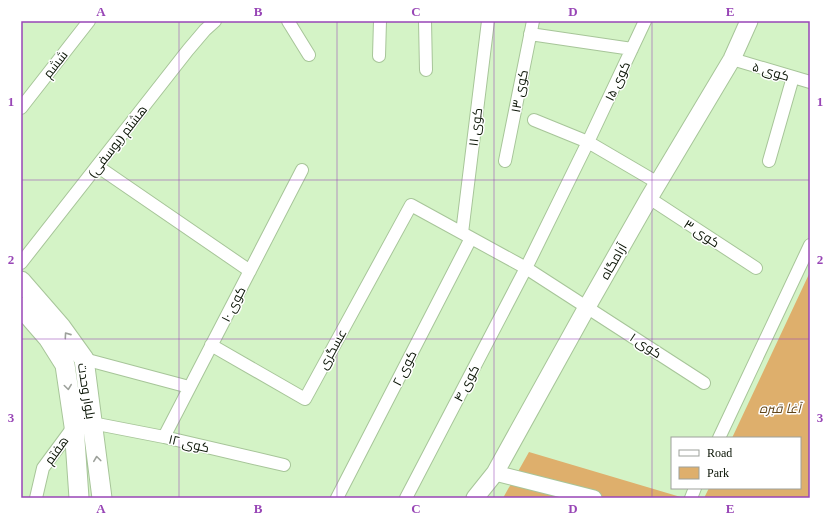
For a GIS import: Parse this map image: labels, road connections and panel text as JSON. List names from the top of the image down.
{
  "streets": {
    "main road": ["آرامگاه", "بلوار وحدت"],
    "street": [
      "ششم",
      "کوی ۵",
      "کوی ۱۵",
      "کوی ۱۳",
      "کوی ۱۱",
      "هشتم (یوسفی)",
      "کوی ۳",
      "کوی ۱۰",
      "کوی ۱",
      "عسگری",
      "کوی ۲",
      "کوی ۴",
      "کوی ۱۲",
      "هفتم"
    ]
  },
  "crossings": [
    ["کوی ۵", "آرامگاه"],
    ["کوی ۱۵", "کوی ۱"],
    ["کوی ۱۵", "کوی ۴"],
    ["کوی ۱۱", "کوی ۱"],
    ["کوی ۱۱", "کوی ۲"],
    ["کوی ۳", "آرامگاه"],
    ["آرامگاه", "کوی ۱"],
    ["کوی ۱۰", "عسگری"],
    ["کوی ۱۰", "کوی ۱۲"],
    ["کوی ۱", "عسگری"],
    ["کوی ۱", "کوی ۲"],
    ["کوی ۱", "کوی ۴"],
    ["بلوار وحدت", "کوی ۱۲"],
    ["بلوار وحدت", "هفتم"]
  ],
  "parks": ["آغا قبره"],
  "legend": ["Road", "Park"],
  "grid": {
    "columns": [
      "A",
      "B",
      "C",
      "D",
      "E"
    ],
    "rows": ["1", "2", "3"]
  }
}
